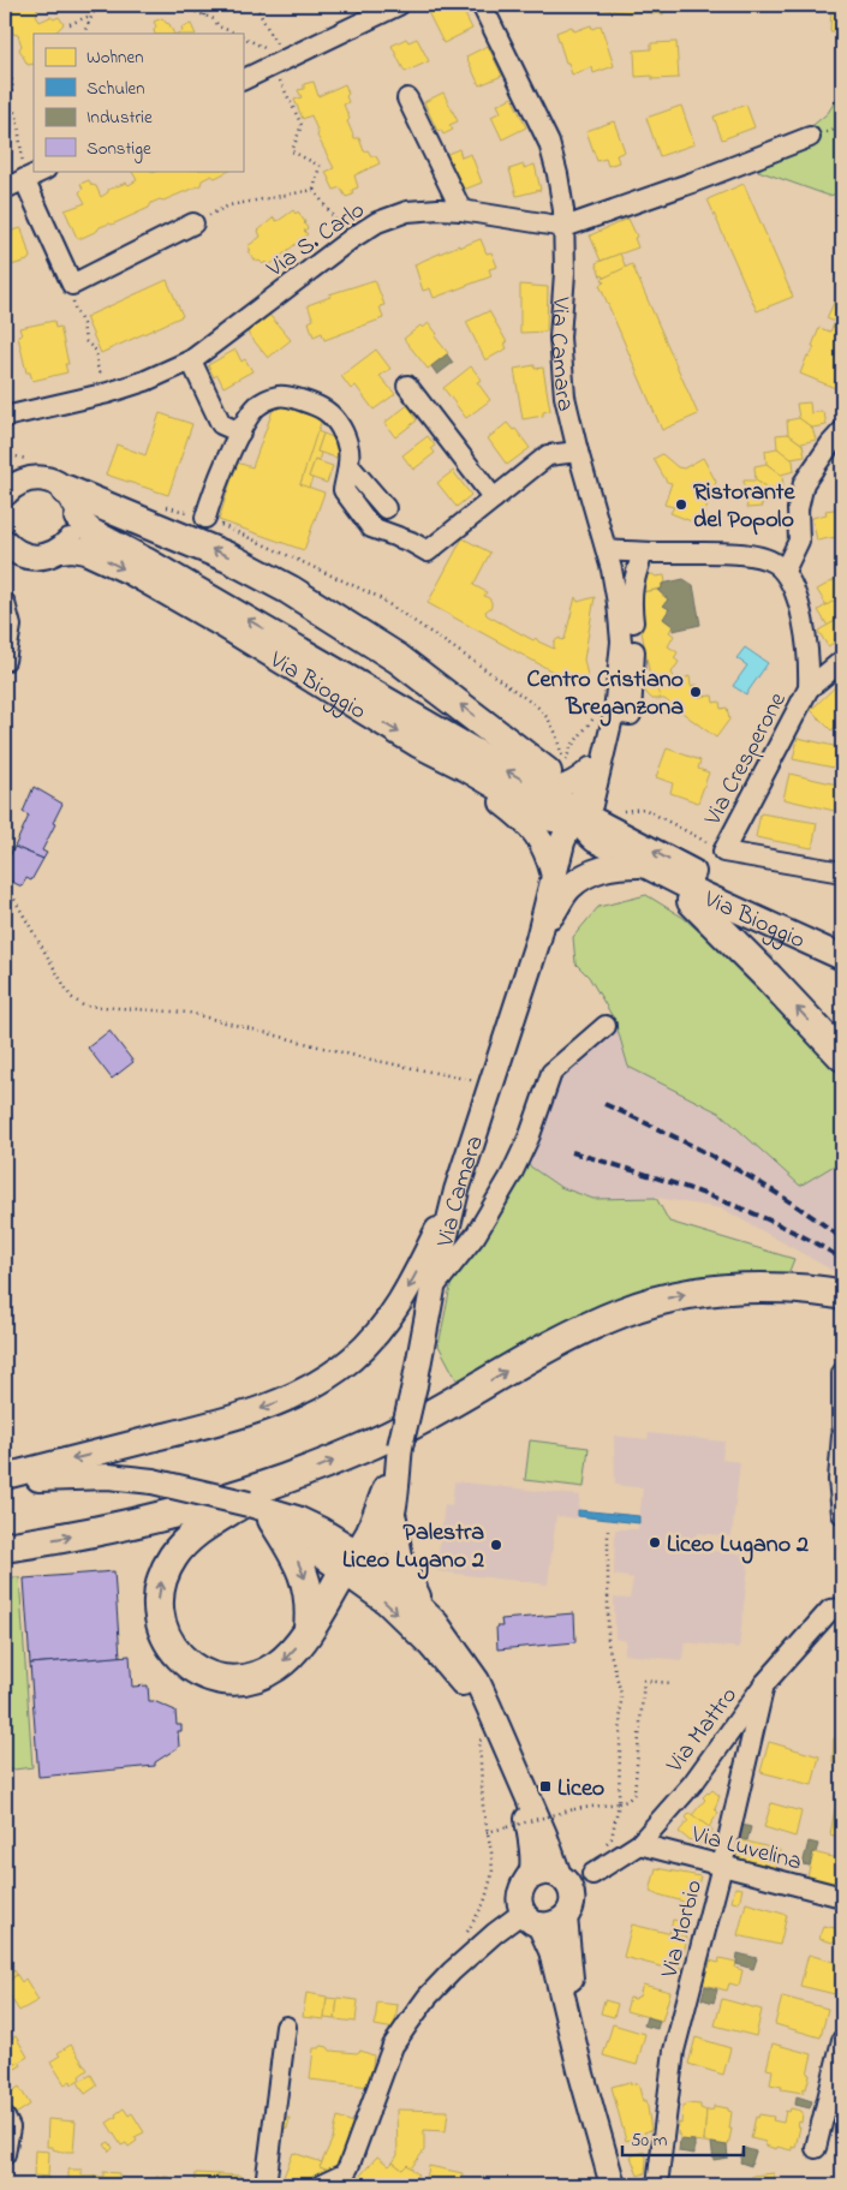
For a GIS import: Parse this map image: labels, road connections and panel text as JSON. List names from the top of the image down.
{
  "streets": {
    "main road": ["Via Camara", "Via Bioggio"],
    "street": [
      "Via S. Carlo",
      "Via Cresperone",
      "Via Mattro",
      "Via Luvelina",
      "Via Morbio"
    ]
  },
  "crossings": [
    ["Via S. Carlo", "Via Camara"],
    ["Via Camara", "Via Bioggio"],
    ["Via Mattro", "Via Luvelina"],
    ["Via Mattro", "Via Morbio"],
    ["Via Luvelina", "Via Morbio"]
  ],
  "places": {
    "other": [
      "Ristorante del Popolo",
      "Centro Cristiano Breganzona",
      "Liceo Lugano 2",
      "Palestra Liceo Lugano 2"
    ],
    "transit": ["Liceo"]
  },
  "legend": [
    "Wohnen",
    "Schulen",
    "Industrie",
    "Sonstige"
  ],
  "scale_bar": "50 m"
}
